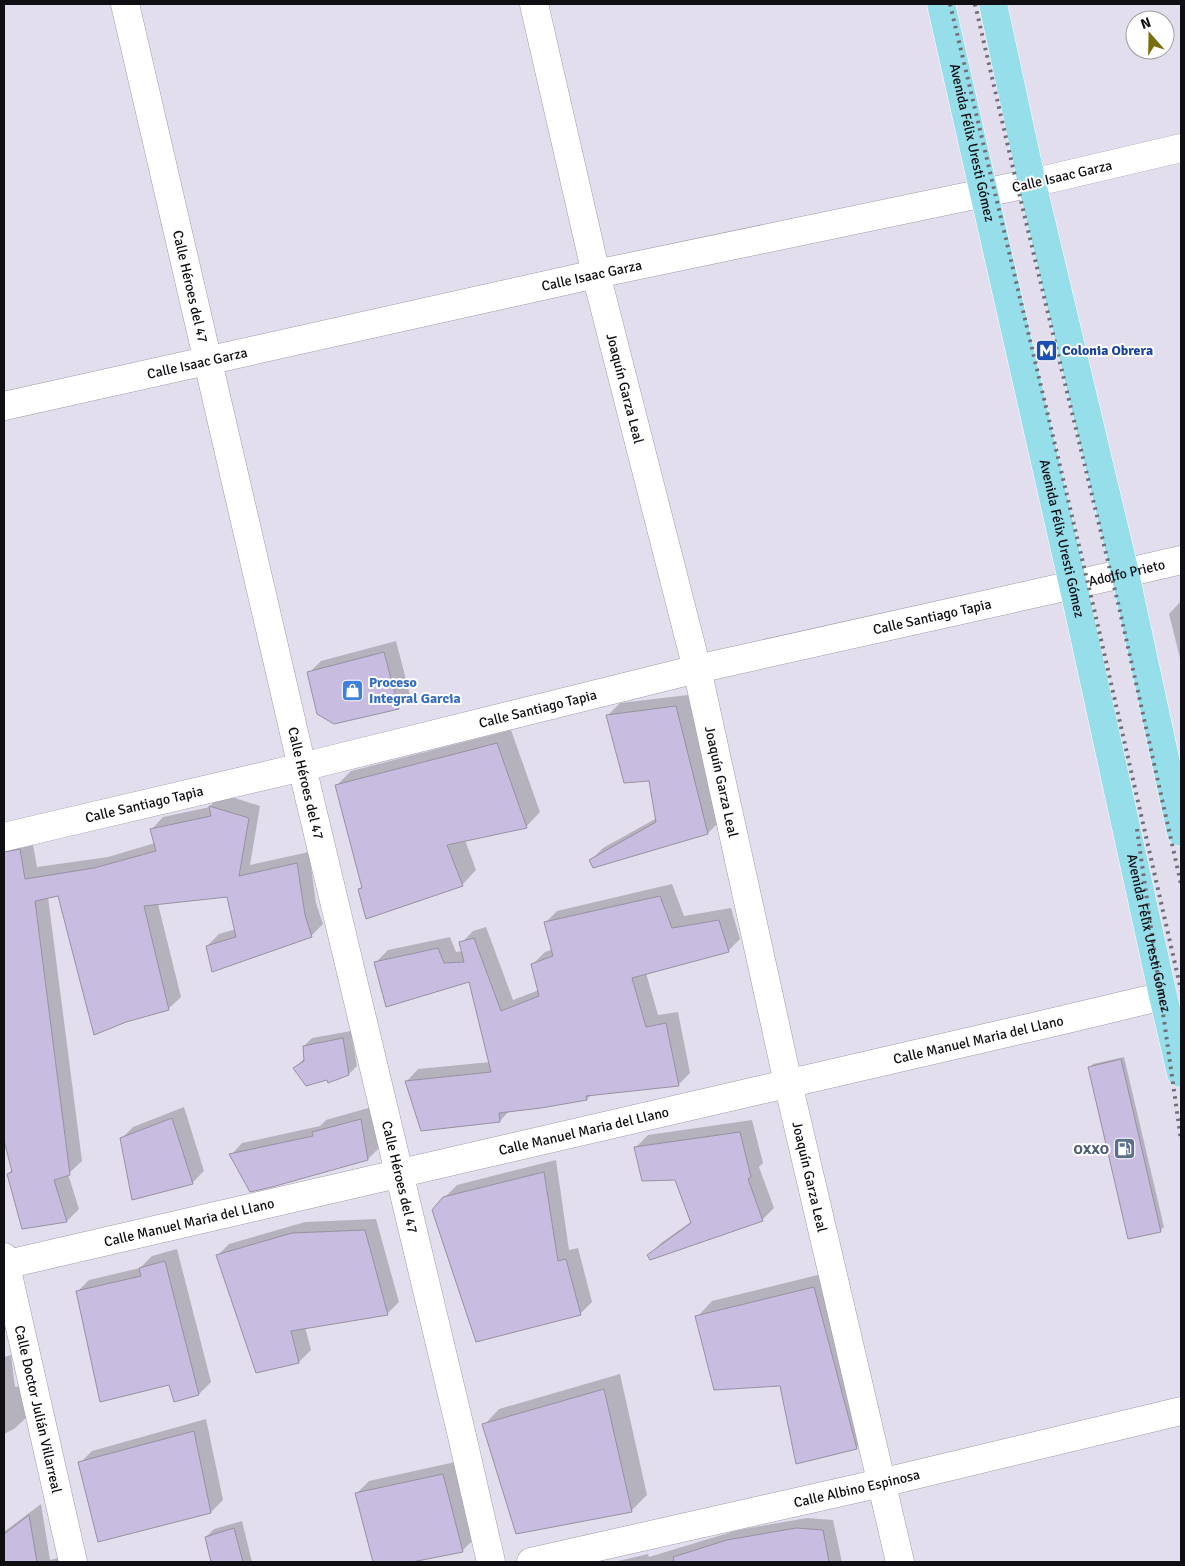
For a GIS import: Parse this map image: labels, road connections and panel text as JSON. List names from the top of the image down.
{
  "streets": {
    "main road": ["Avenida Félix Uresti Gómez"],
    "street": [
      "Calle Isaac Garza",
      "Calle Héroes del 47",
      "Joaquín Garza Leal",
      "Adolfo Prieto",
      "Calle Santiago Tapia",
      "Calle Manuel Maria del Llano",
      "Calle Doctor Julián Villarreal",
      "Calle Albino Espinosa"
    ]
  },
  "crossings": [
    ["Avenida Félix Uresti Gómez", "Calle Isaac Garza"],
    ["Avenida Félix Uresti Gómez", "Adolfo Prieto"],
    ["Avenida Félix Uresti Gómez", "Calle Santiago Tapia"],
    ["Avenida Félix Uresti Gómez", "Calle Manuel Maria del Llano"],
    ["Calle Isaac Garza", "Calle Héroes del 47"],
    ["Calle Isaac Garza", "Joaquín Garza Leal"],
    ["Calle Héroes del 47", "Calle Santiago Tapia"],
    ["Calle Héroes del 47", "Calle Manuel Maria del Llano"],
    ["Joaquín Garza Leal", "Calle Santiago Tapia"],
    ["Joaquín Garza Leal", "Calle Manuel Maria del Llano"],
    ["Joaquín Garza Leal", "Calle Albino Espinosa"],
    ["Adolfo Prieto", "Calle Santiago Tapia"],
    ["Calle Manuel Maria del Llano", "Calle Doctor Julián Villarreal"]
  ],
  "places": {
    "metro station": ["Colonia Obrera"],
    "shop": ["Proceso Integral Garcia"],
    "fuel station": ["OXXO"]
  },
  "north": "top"
}
